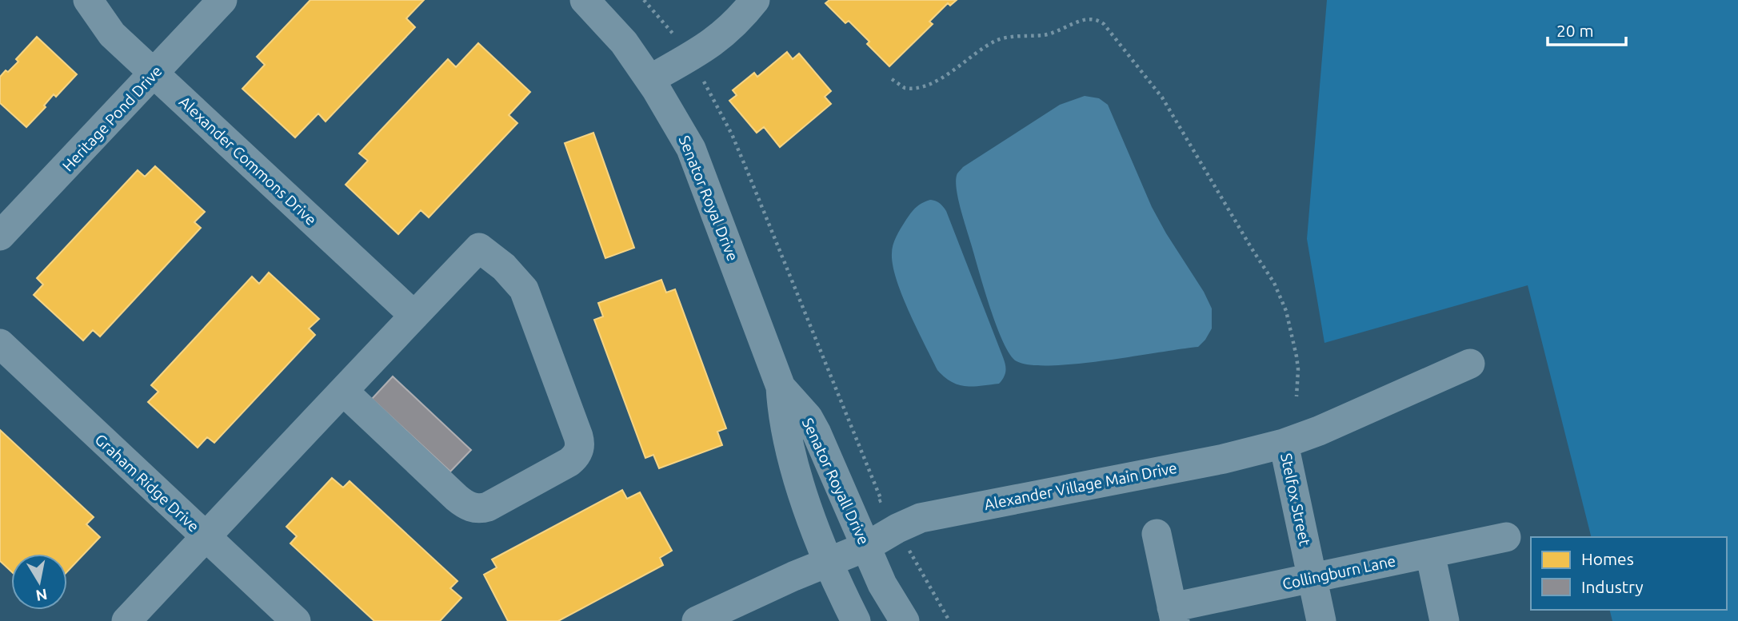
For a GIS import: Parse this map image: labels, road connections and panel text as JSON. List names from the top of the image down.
{
  "streets": {
    "street": [
      "Heritage Pond Drive",
      "Alexander Commons Drive",
      "Senator Royal Drive",
      "Senator Royall Drive",
      "Graham Ridge Drive",
      "Alexander Village Main Drive",
      "Stelfox Street",
      "Collingburn Lane"
    ]
  },
  "crossings": [
    ["Heritage Pond Drive", "Alexander Commons Drive"],
    ["Senator Royal Drive", "Senator Royall Drive"],
    ["Senator Royall Drive", "Alexander Village Main Drive"],
    ["Alexander Village Main Drive", "Stelfox Street"],
    ["Stelfox Street", "Collingburn Lane"]
  ],
  "legend": ["Homes", "Industry"],
  "scale_bar": "20 m",
  "north": "bottom"
}
